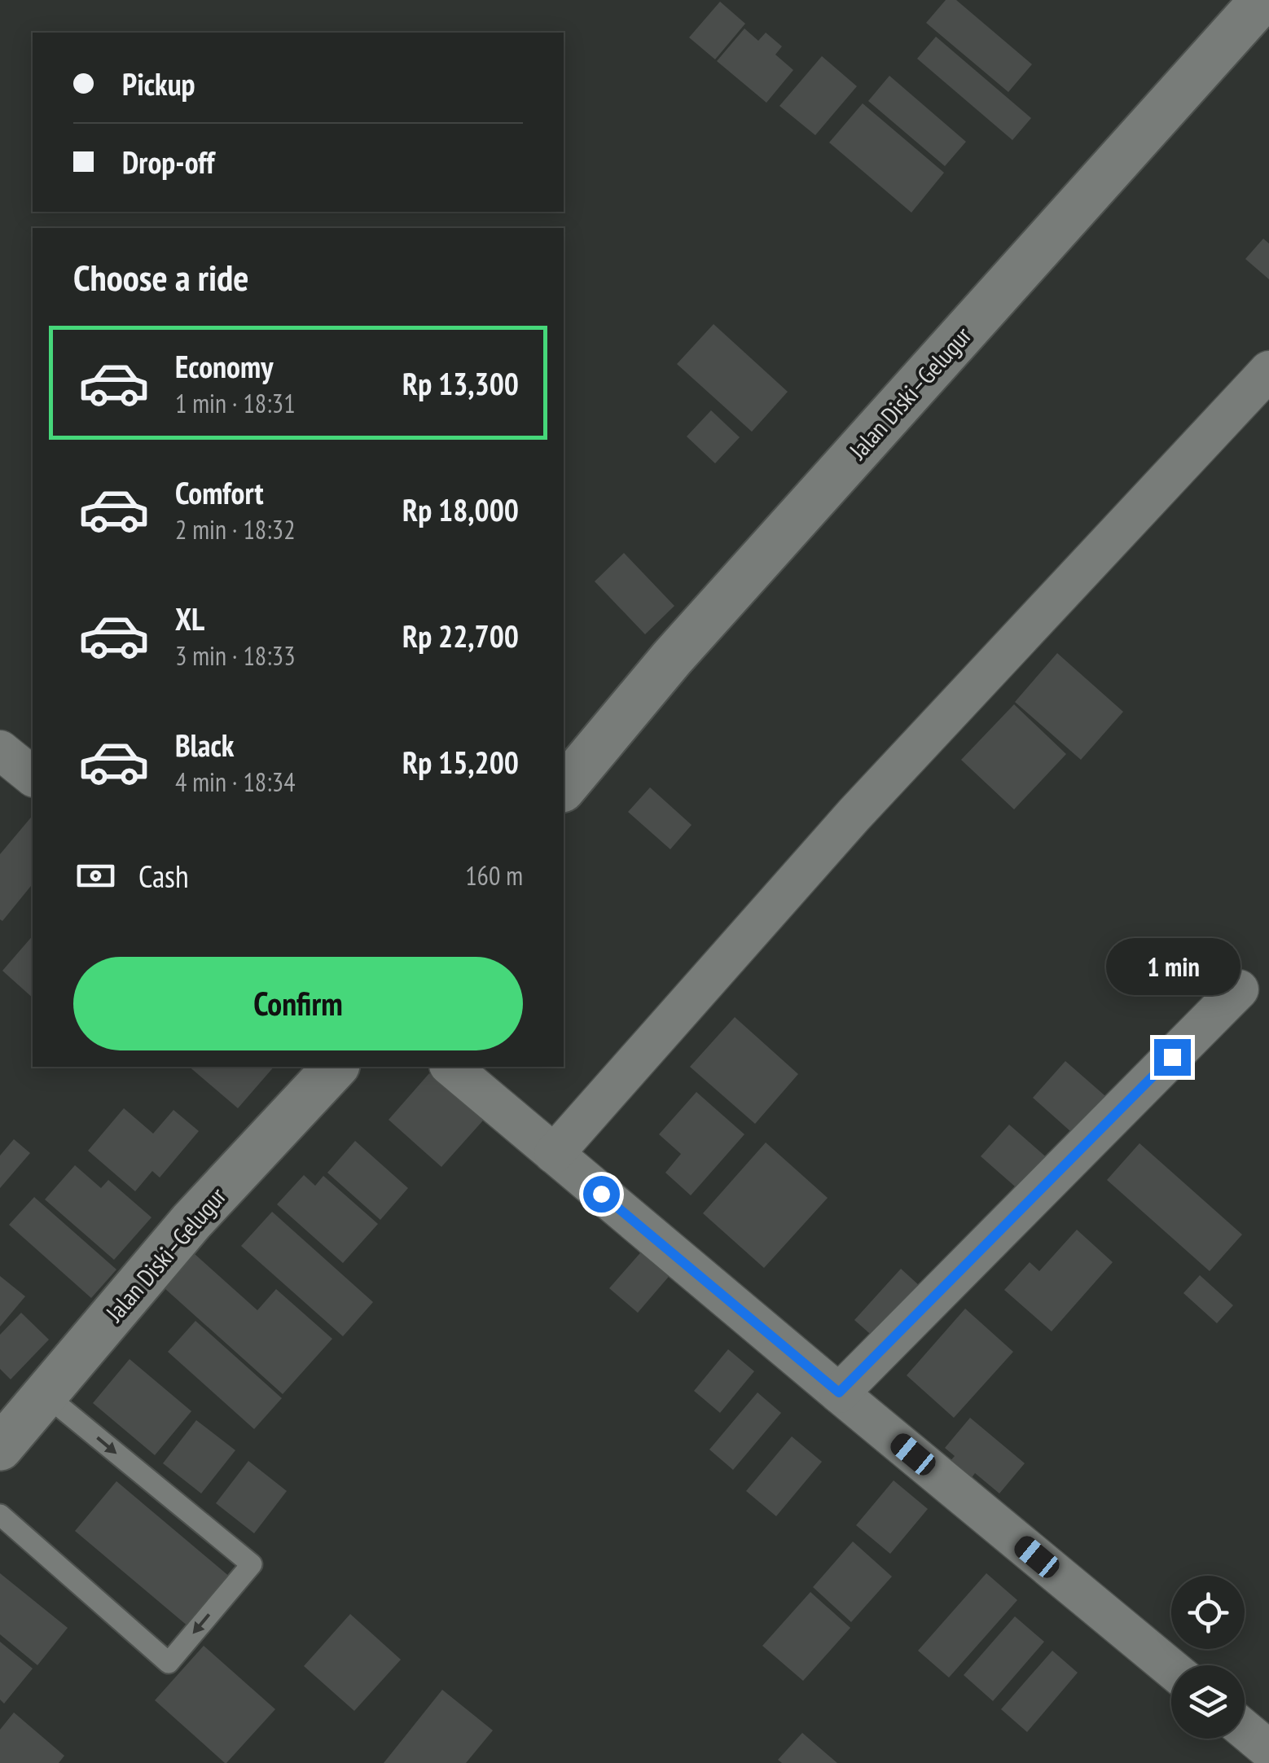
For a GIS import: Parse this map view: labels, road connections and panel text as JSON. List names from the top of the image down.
{
  "streets": {
    "main road": ["Jalan Diski–Gelugur"]
  },
  "page": {
    "banner": ["Pickup", "Drop-off"],
    "heading": "Choose a ride",
    "list": [
      {
        "name": "Economy",
        "note": "1 min · 18:31",
        "value": "Rp 13,300"
      },
      {
        "name": "Comfort",
        "note": "2 min · 18:32",
        "value": "Rp 18,000"
      },
      {
        "name": "XL",
        "note": "3 min · 18:33",
        "value": "Rp 22,700"
      },
      {
        "name": "Black",
        "note": "4 min · 18:34",
        "value": "Rp 15,200"
      }
    ],
    "pay": ["Cash", "160 m"],
    "bubble": "1 min",
    "buttons": "Confirm"
  }
}
